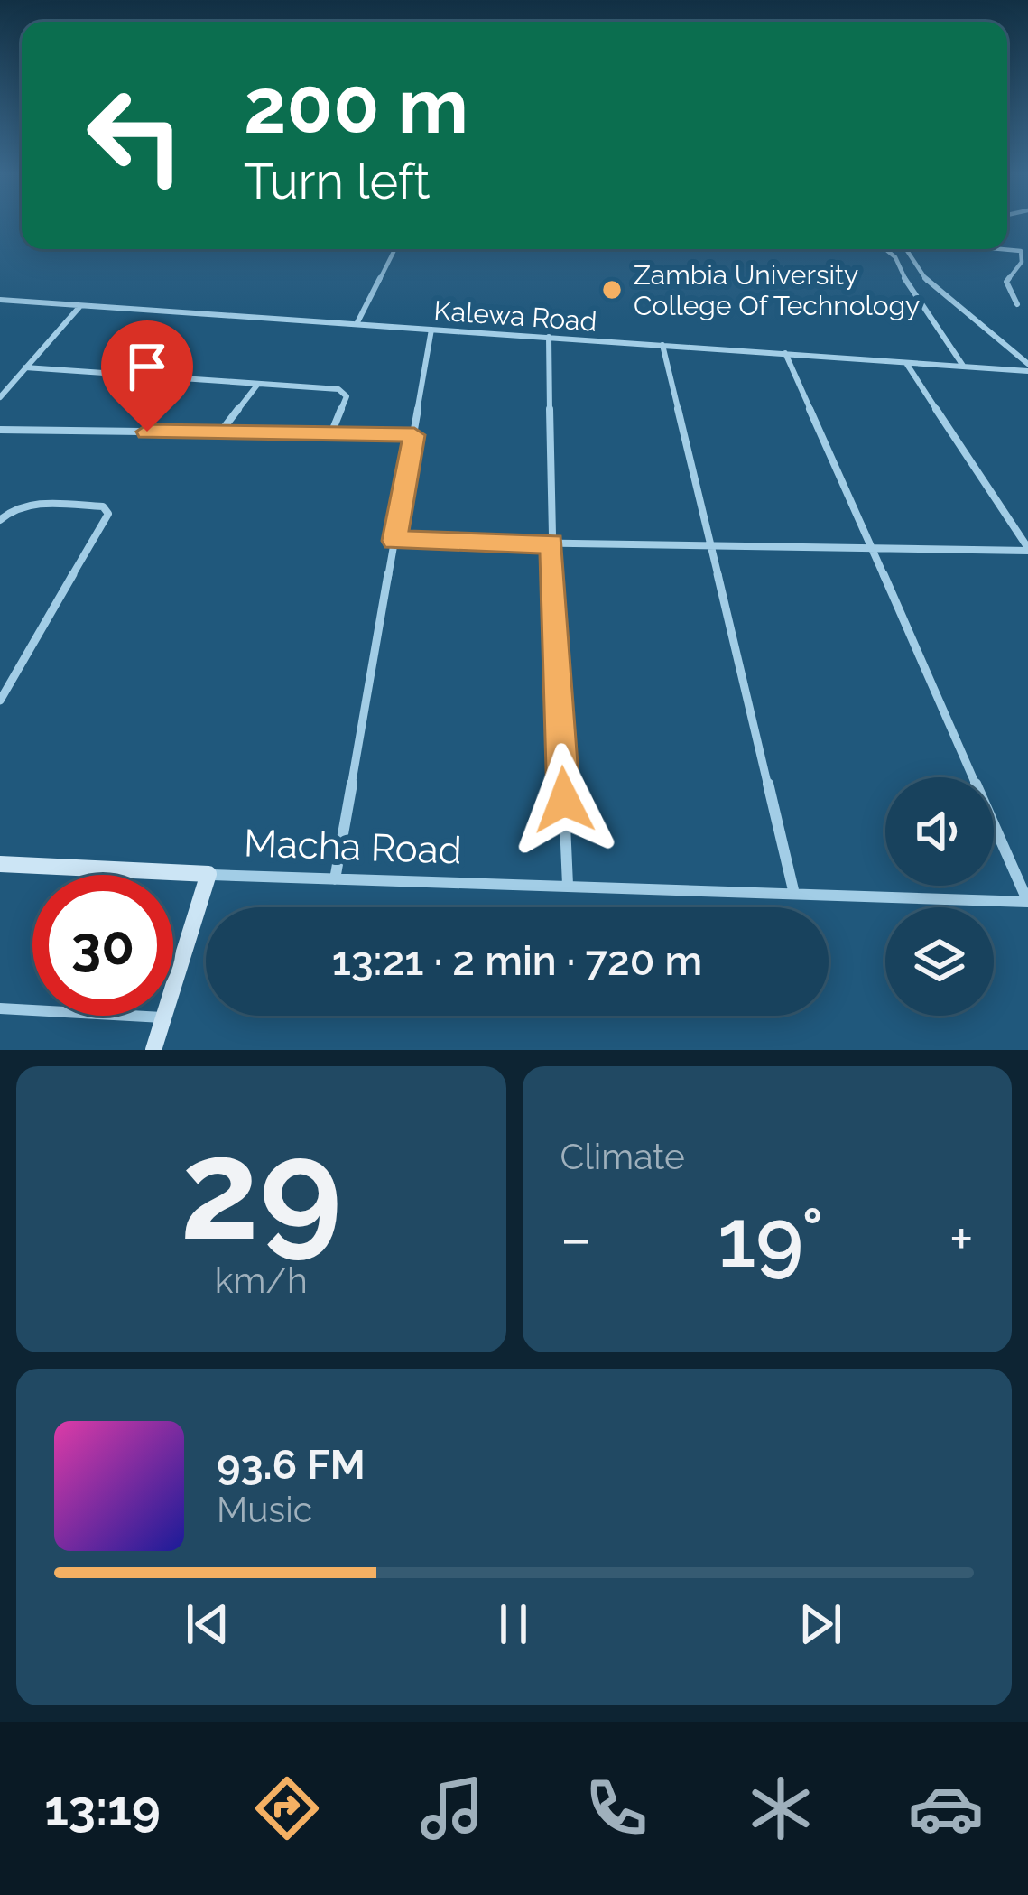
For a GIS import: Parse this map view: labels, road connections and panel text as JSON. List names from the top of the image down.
{
  "streets": {
    "main road": ["Macha Road"],
    "street": ["Kalewa Road"]
  },
  "places": ["Zambia University College Of Technology"],
  "page": {
    "turn": ["200 m", "Turn left"],
    "limit": "30",
    "trip": "13:21 · 2 min · 720 m",
    "tile": [
      ["29", "km/h"],
      "Climate"
    ],
    "heat": ["−", "19°", "+"],
    "song": ["93.6 FM", "Music"],
    "tabs": "13:19"
  }
}
